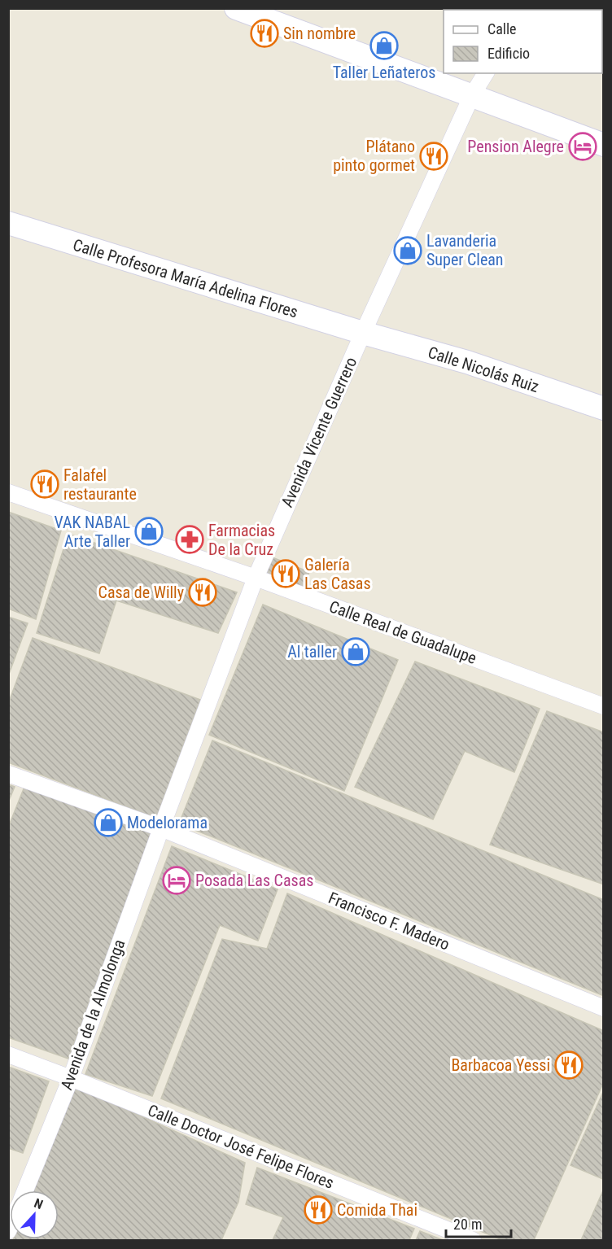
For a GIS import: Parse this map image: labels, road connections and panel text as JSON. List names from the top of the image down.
{
  "streets": {
    "street": [
      "Calle Profesora María Adelina Flores",
      "Calle Nicolás Ruiz",
      "Avenida Vicente Guerrero",
      "Calle Real de Guadalupe",
      "Francisco F. Madero",
      "Avenida de la Almolonga",
      "Calle Doctor José Felipe Flores"
    ]
  },
  "crossings": [
    ["Calle Profesora María Adelina Flores", "Calle Nicolás Ruiz"],
    ["Calle Profesora María Adelina Flores", "Avenida Vicente Guerrero"],
    ["Calle Nicolás Ruiz", "Avenida Vicente Guerrero"],
    ["Avenida Vicente Guerrero", "Calle Real de Guadalupe"],
    ["Avenida Vicente Guerrero", "Francisco F. Madero"],
    ["Avenida Vicente Guerrero", "Avenida de la Almolonga"],
    ["Francisco F. Madero", "Avenida de la Almolonga"],
    ["Avenida de la Almolonga", "Calle Doctor José Felipe Flores"]
  ],
  "places": {
    "restaurant": [
      "Sin nombre",
      "Plátano pinto gormet",
      "Falafel restaurante",
      "Galería Las Casas",
      "Casa de Willy",
      "Barbacoa Yessi",
      "Comida Thai"
    ],
    "shop": [
      "Taller Leñateros",
      "Lavanderia Super Clean",
      "VAK NABAL Arte Taller",
      "Al taller",
      "Modelorama"
    ],
    "hotel": ["Pension Alegre", "Posada Las Casas"],
    "pharmacy": ["Farmacias De la Cruz"]
  },
  "legend": ["Calle", "Edificio"],
  "scale_bar": "20 m",
  "north": "top"
}
